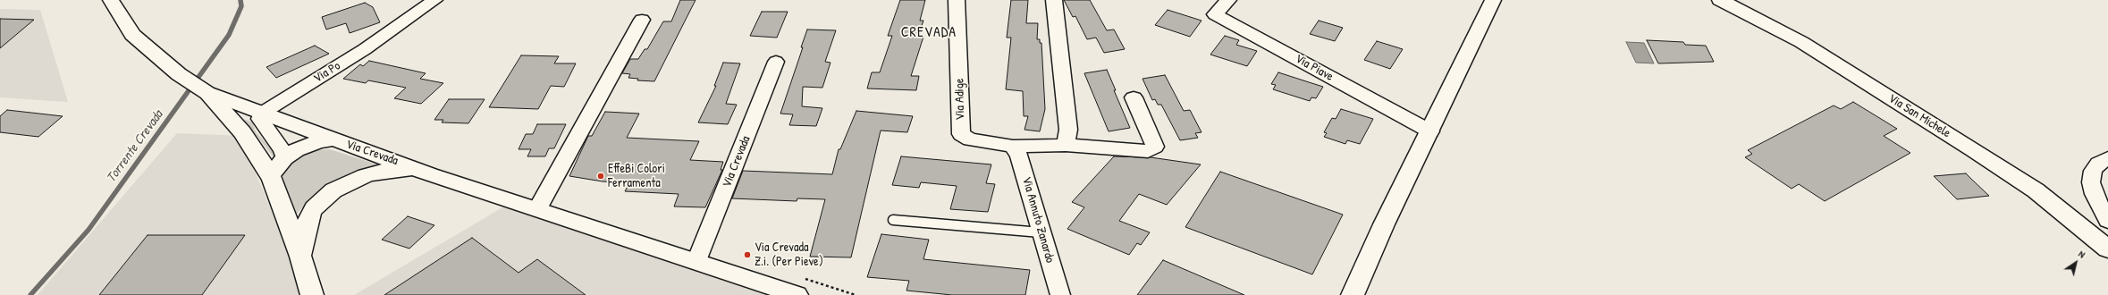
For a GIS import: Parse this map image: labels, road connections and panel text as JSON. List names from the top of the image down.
{
  "streets": {
    "main road": ["Via San Michele", "Via Crevada"],
    "street": [
      "Via Piave",
      "Via Po",
      "Via Adige",
      "Via Annuto Zanardo"
    ]
  },
  "crossings": [
    ["Via Po", "Via Crevada"],
    ["Via Adige", "Via Annuto Zanardo"]
  ],
  "districts": ["CREVADA"],
  "water": ["Torrente Crevada"],
  "places": ["EffeBi Colori Ferramenta", "Via Crevada Z.i. (Per Pieve)"],
  "north": "top right"
}
